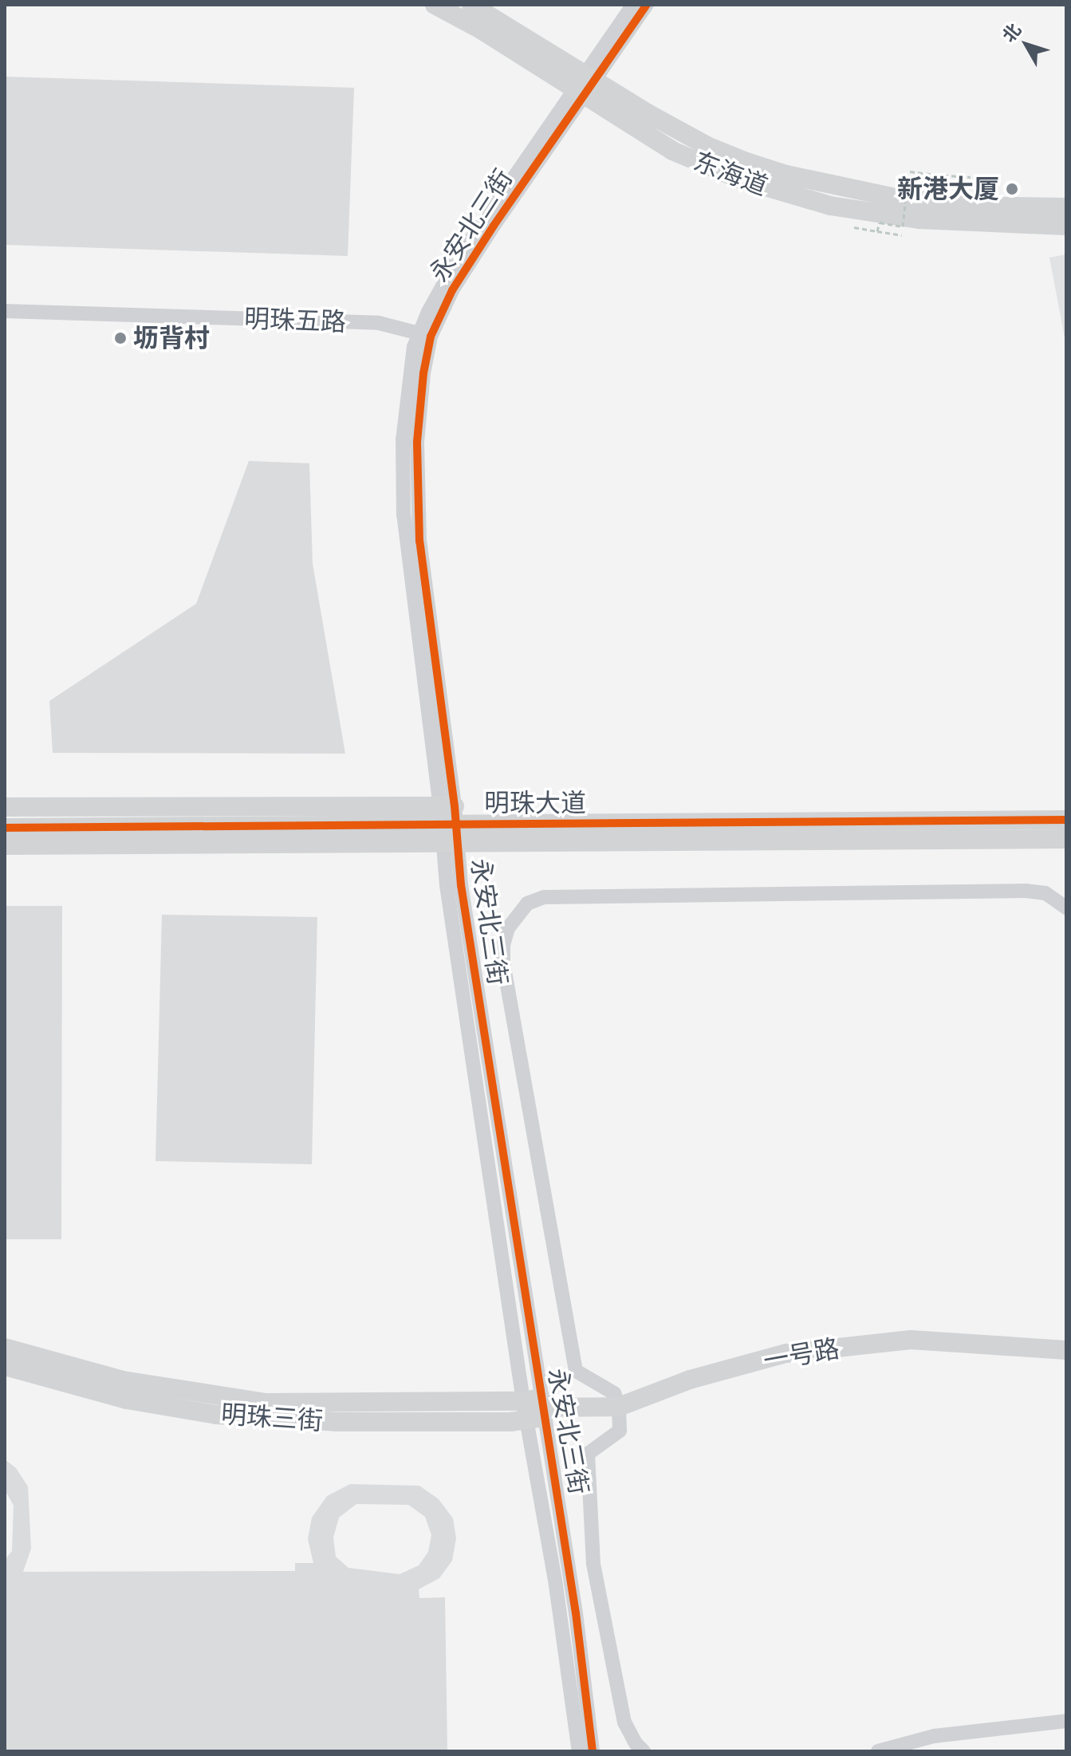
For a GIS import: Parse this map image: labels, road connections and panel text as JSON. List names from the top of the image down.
{
  "streets": {
    "street": [
      "东海道",
      "永安北三街",
      "明珠五路",
      "明珠大道",
      "一号路",
      "明珠三街"
    ]
  },
  "crossings": [
    ["东海道", "永安北三街"],
    ["永安北三街", "明珠五路"],
    ["永安北三街", "明珠大道"],
    ["永安北三街", "一号路"],
    ["永安北三街", "明珠三街"],
    ["一号路", "明珠三街"]
  ],
  "places": ["新港大厦", "坜背村"],
  "north": "top left"
}
